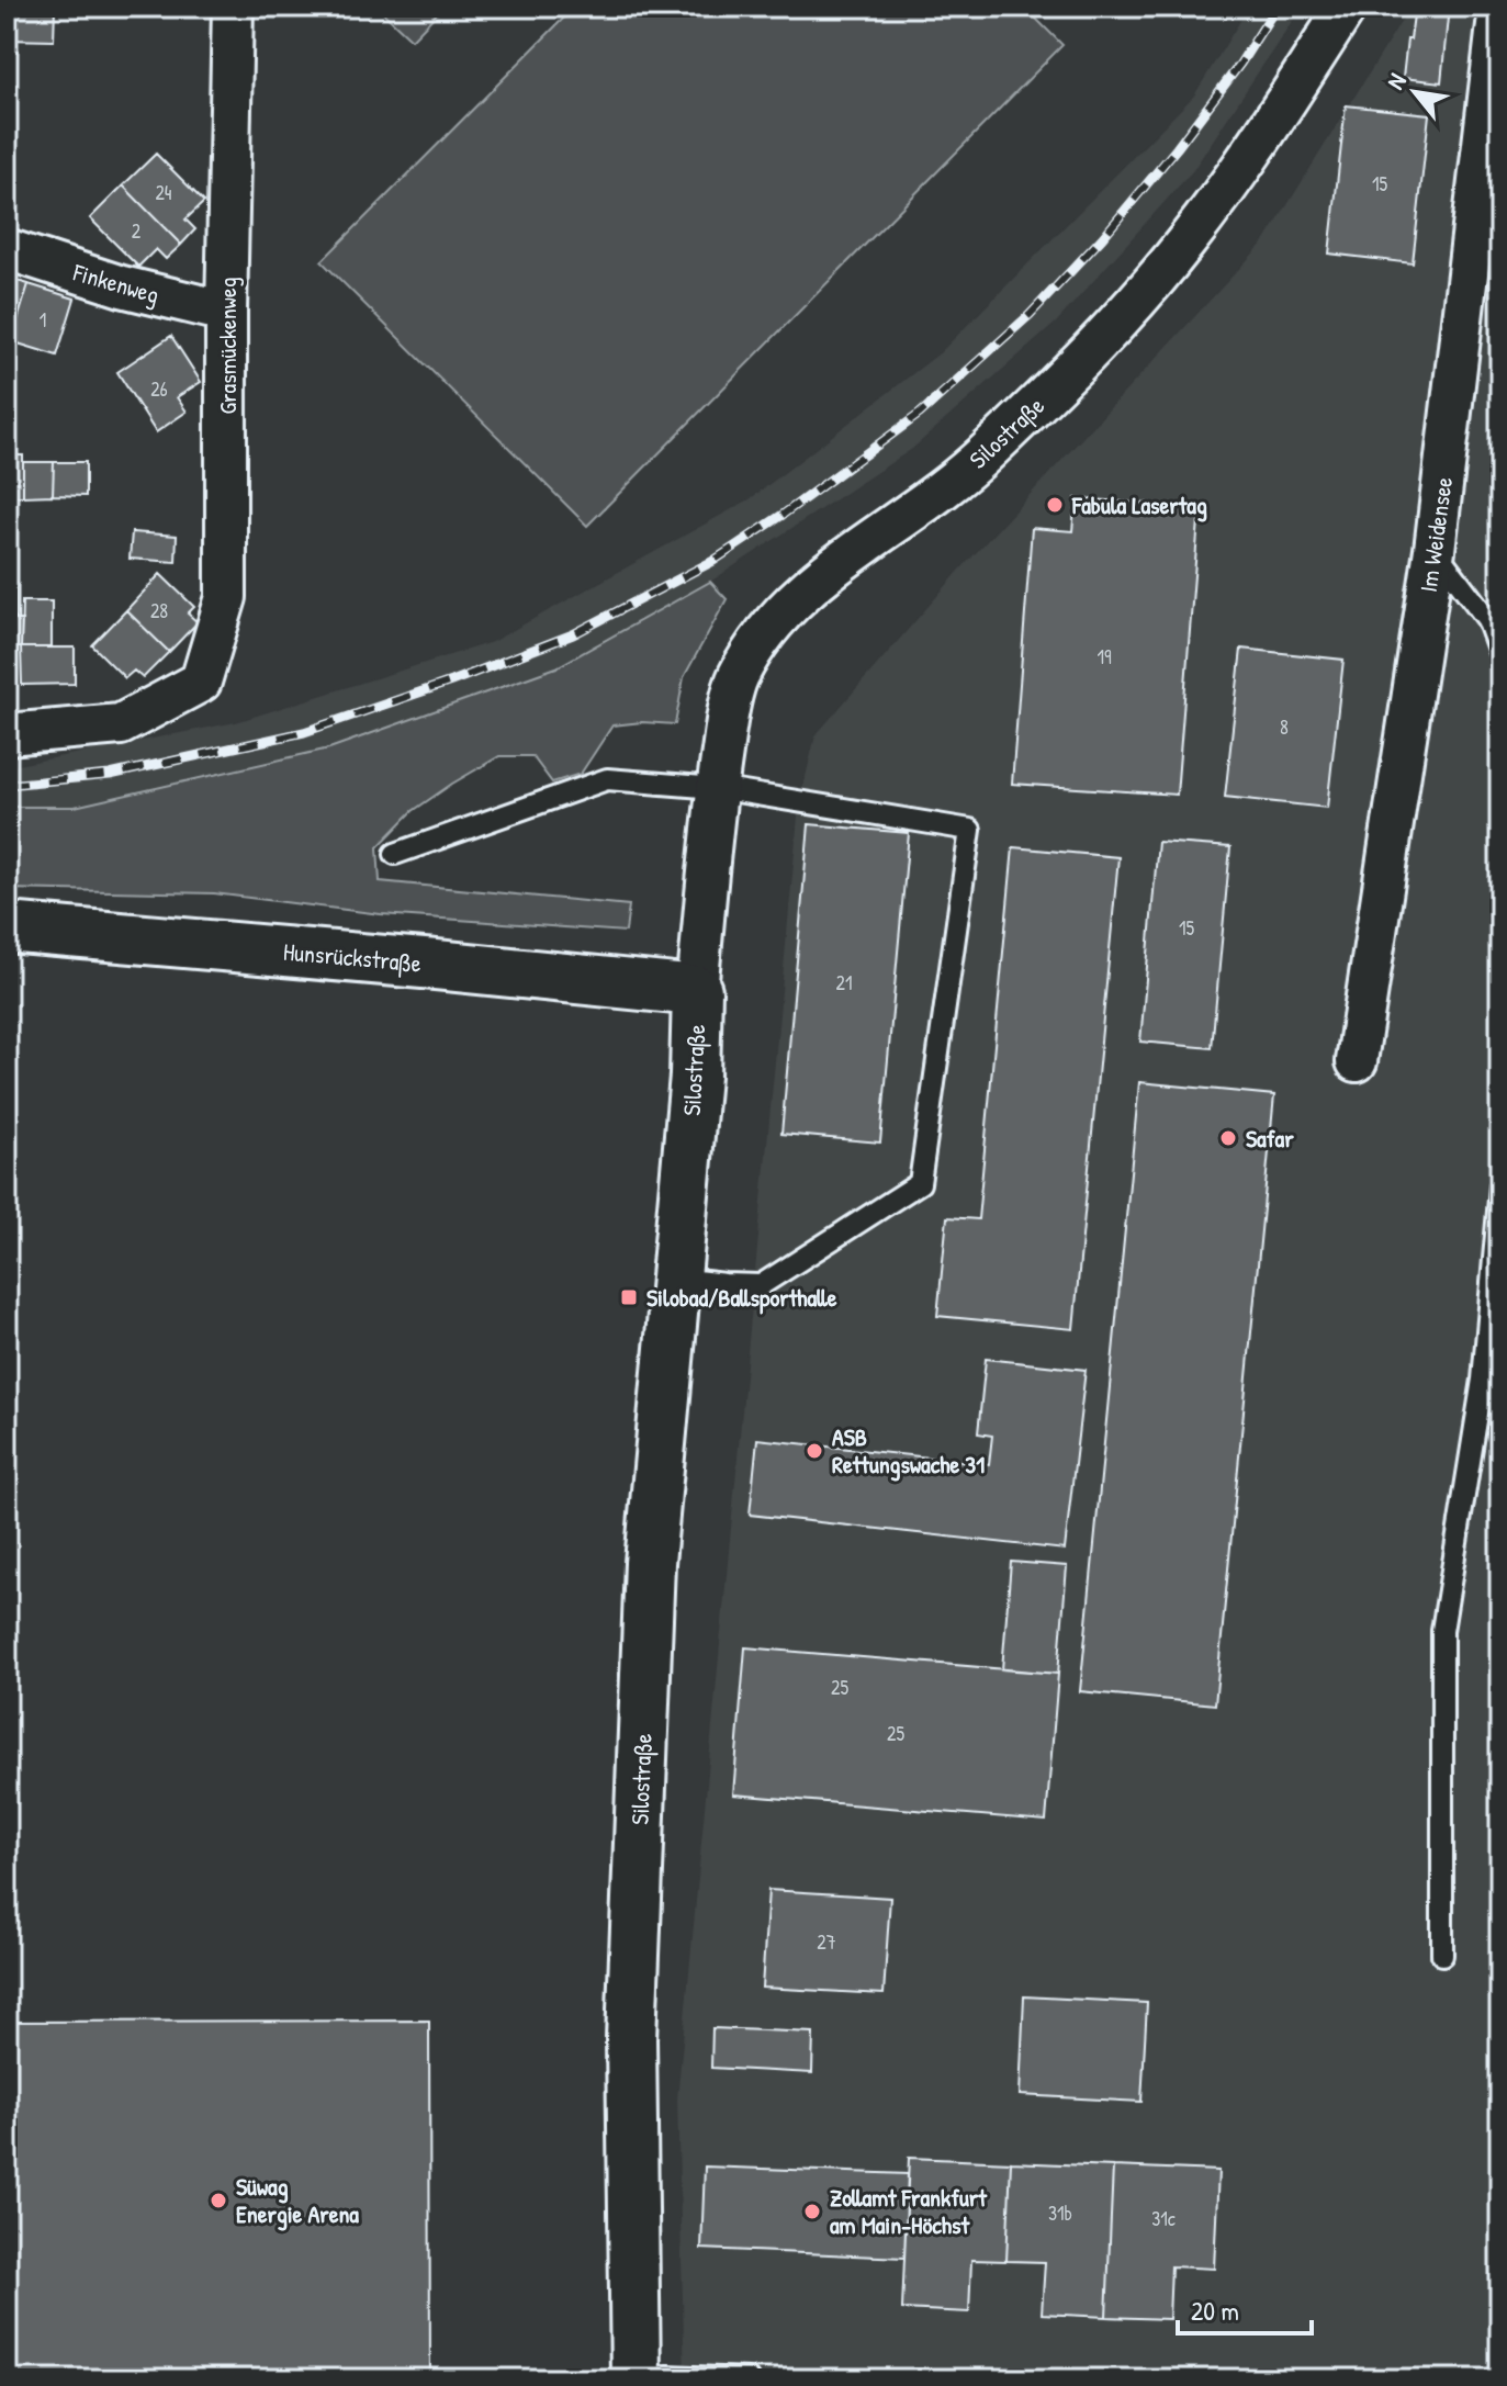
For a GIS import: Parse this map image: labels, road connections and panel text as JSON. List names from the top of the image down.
{
  "streets": {
    "main road": ["Silostraße", "Hunsrückstraße"],
    "street": ["Finkenweg", "Grasmückenweg", "Im Weidensee"]
  },
  "crossings": [
    ["Finkenweg", "Grasmückenweg"],
    ["Silostraße", "Hunsrückstraße"]
  ],
  "places": {
    "other": [
      "Fabula Lasertag",
      "Safar",
      "ASB Rettungswache 31",
      "Süwag Energie Arena",
      "Zollamt Frankfurt am Main-Höchst"
    ],
    "transit": ["Silobad/Ballsporthalle"]
  },
  "house_numbers": [
    "15",
    "24",
    "2",
    "1",
    "26",
    "28",
    "19",
    "8",
    "15",
    "21",
    "25",
    "25",
    "27",
    "31b",
    "31c"
  ],
  "scale_bar": "20 m",
  "north": "top left"
}
